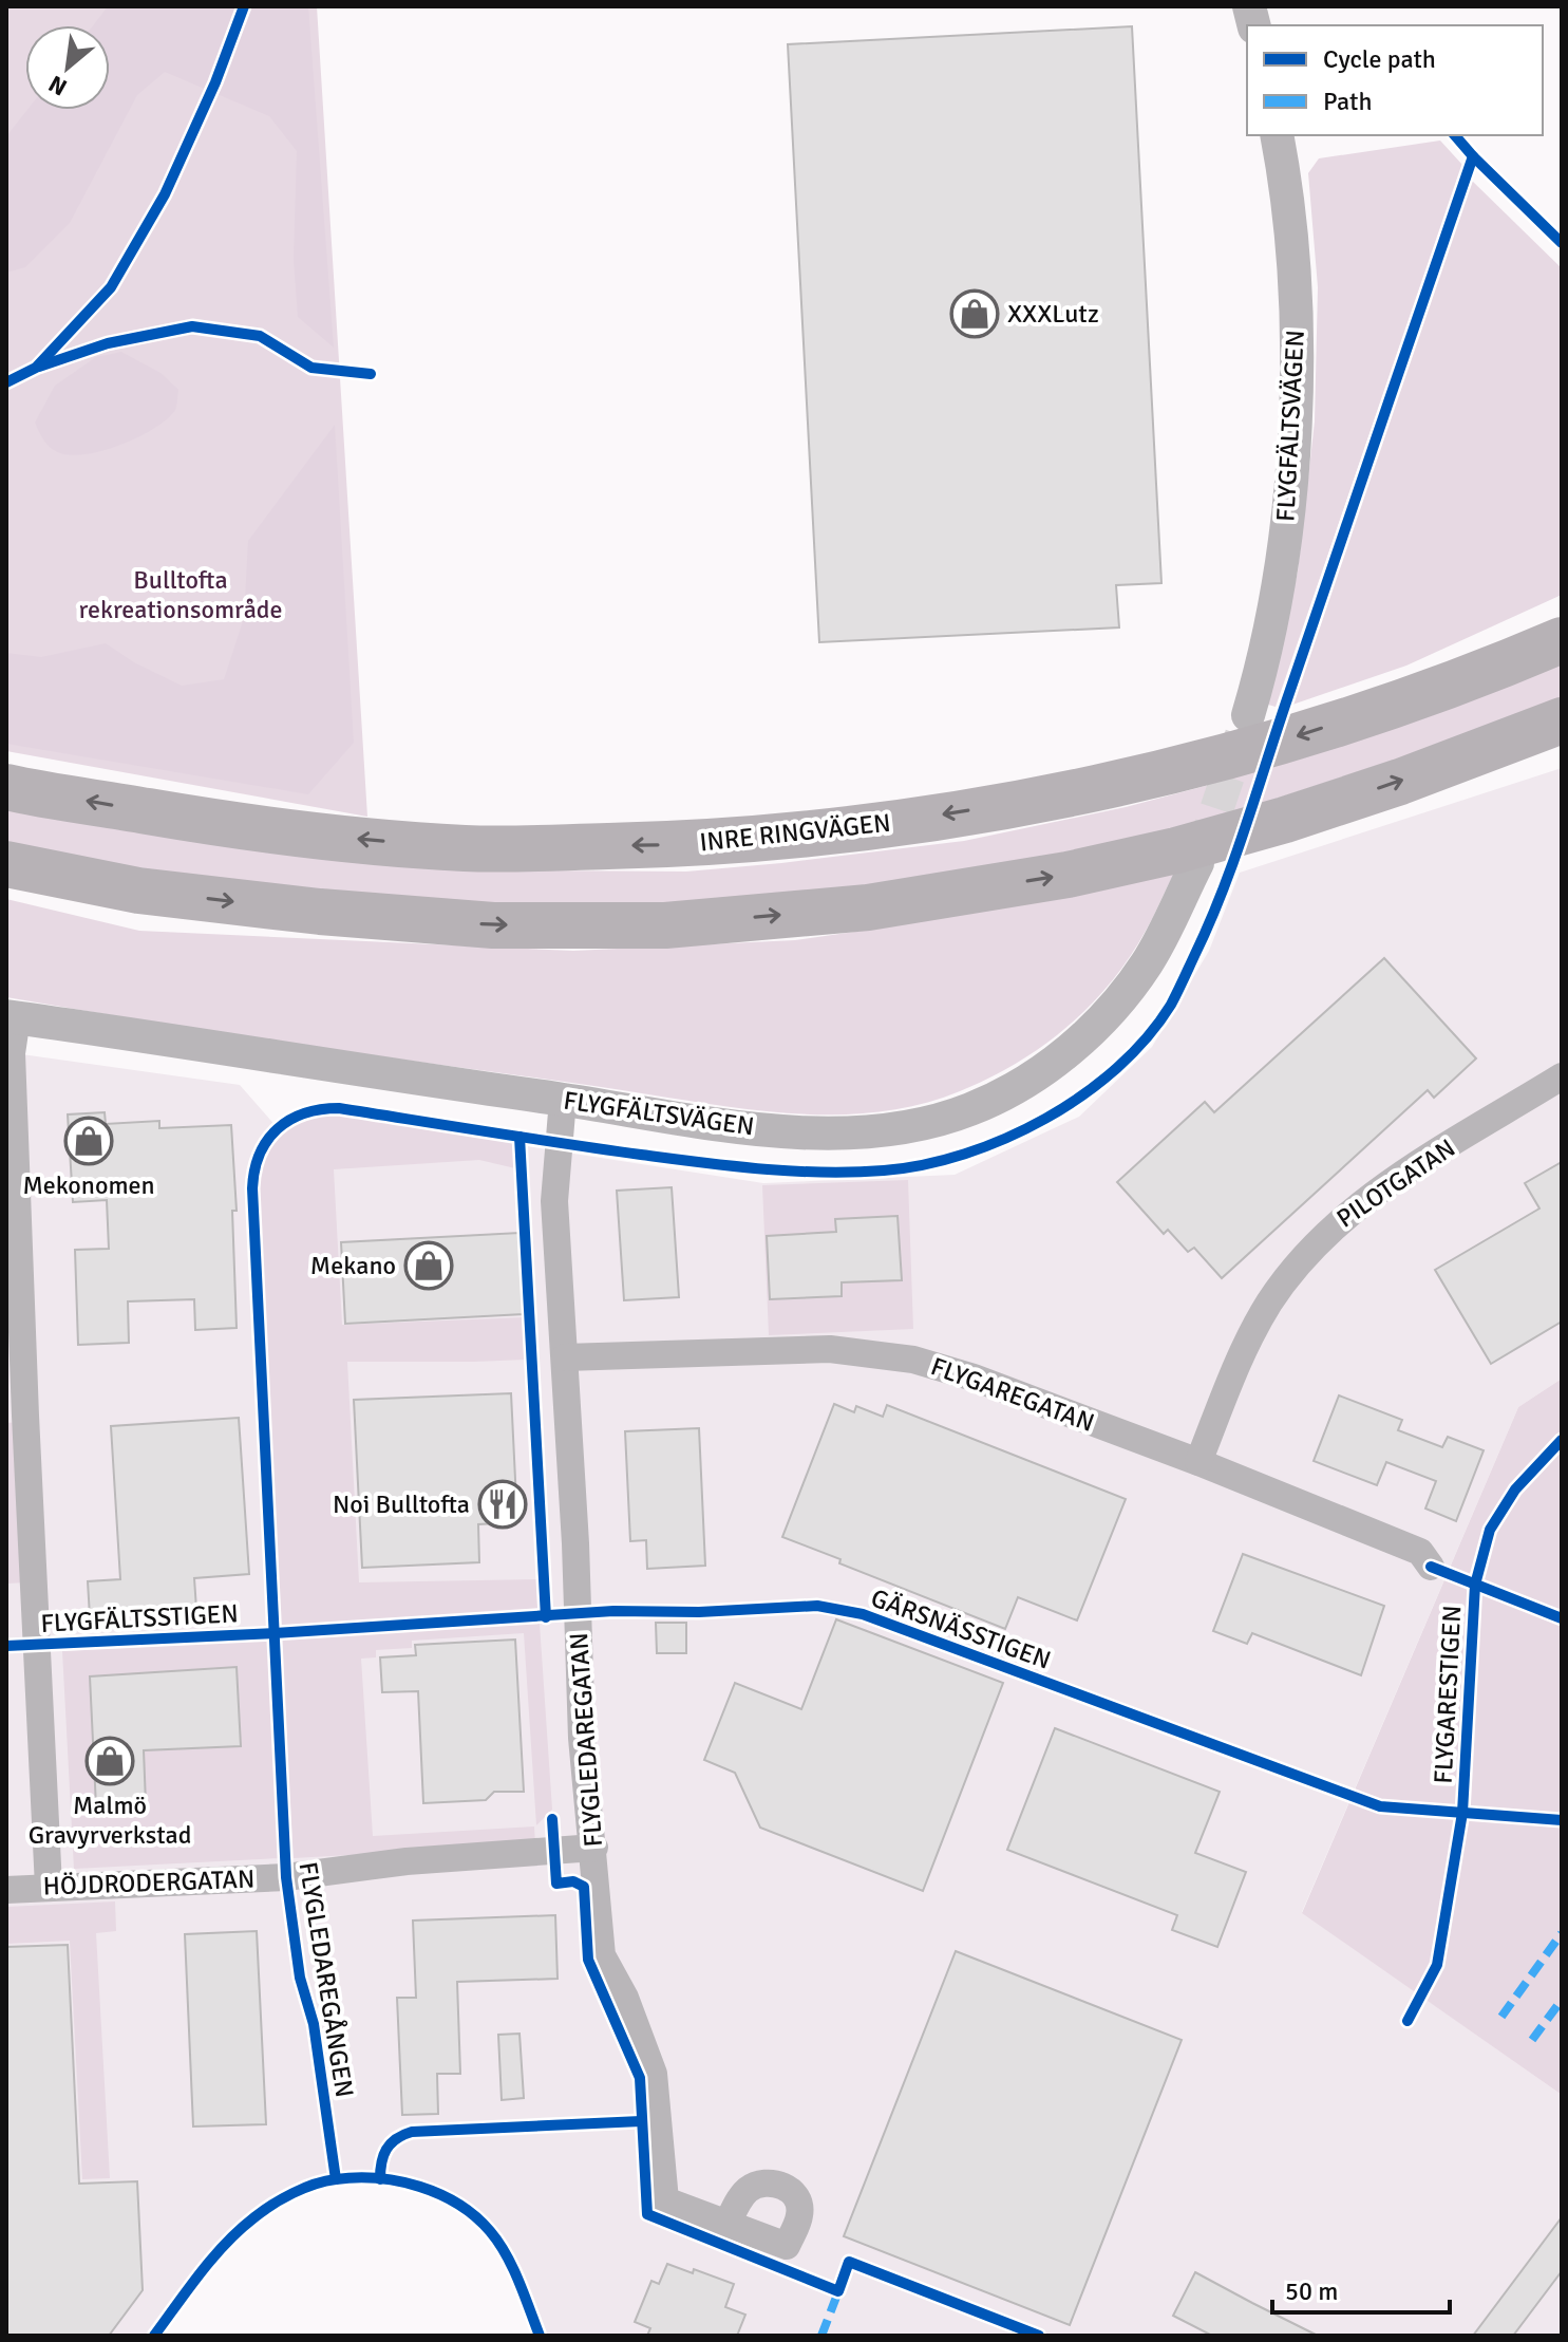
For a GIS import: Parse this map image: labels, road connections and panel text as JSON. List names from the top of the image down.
{
  "streets": {
    "highway": ["INRE RINGVÄGEN"],
    "street": [
      "FLYGFÄLTSVÄGEN",
      "PILOTGATAN",
      "FLYGAREGATAN",
      "FLYGLEDAREGATAN",
      "HÖJDRODERGATAN"
    ],
    "cycle path": ["FLYGFÄLTSSTIGEN", "FLYGARESTIGEN", "FLYGLEDAREGÅNGEN"]
  },
  "crossings": [
    ["FLYGFÄLTSVÄGEN", "FLYGLEDAREGATAN"],
    ["PILOTGATAN", "FLYGAREGATAN"],
    ["FLYGAREGATAN", "FLYGLEDAREGATAN"],
    ["FLYGLEDAREGATAN", "HÖJDRODERGATAN"]
  ],
  "parks": ["Bulltofta rekreationsområde"],
  "places": {
    "shop": [
      "XXXLutz",
      "Mekonomen",
      "Mekano",
      "Malmö Gravyrverkstad"
    ],
    "restaurant": ["Noi Bulltofta"]
  },
  "legend": ["Cycle path", "Path"],
  "scale_bar": "50 m",
  "north": "bottom left"
}
